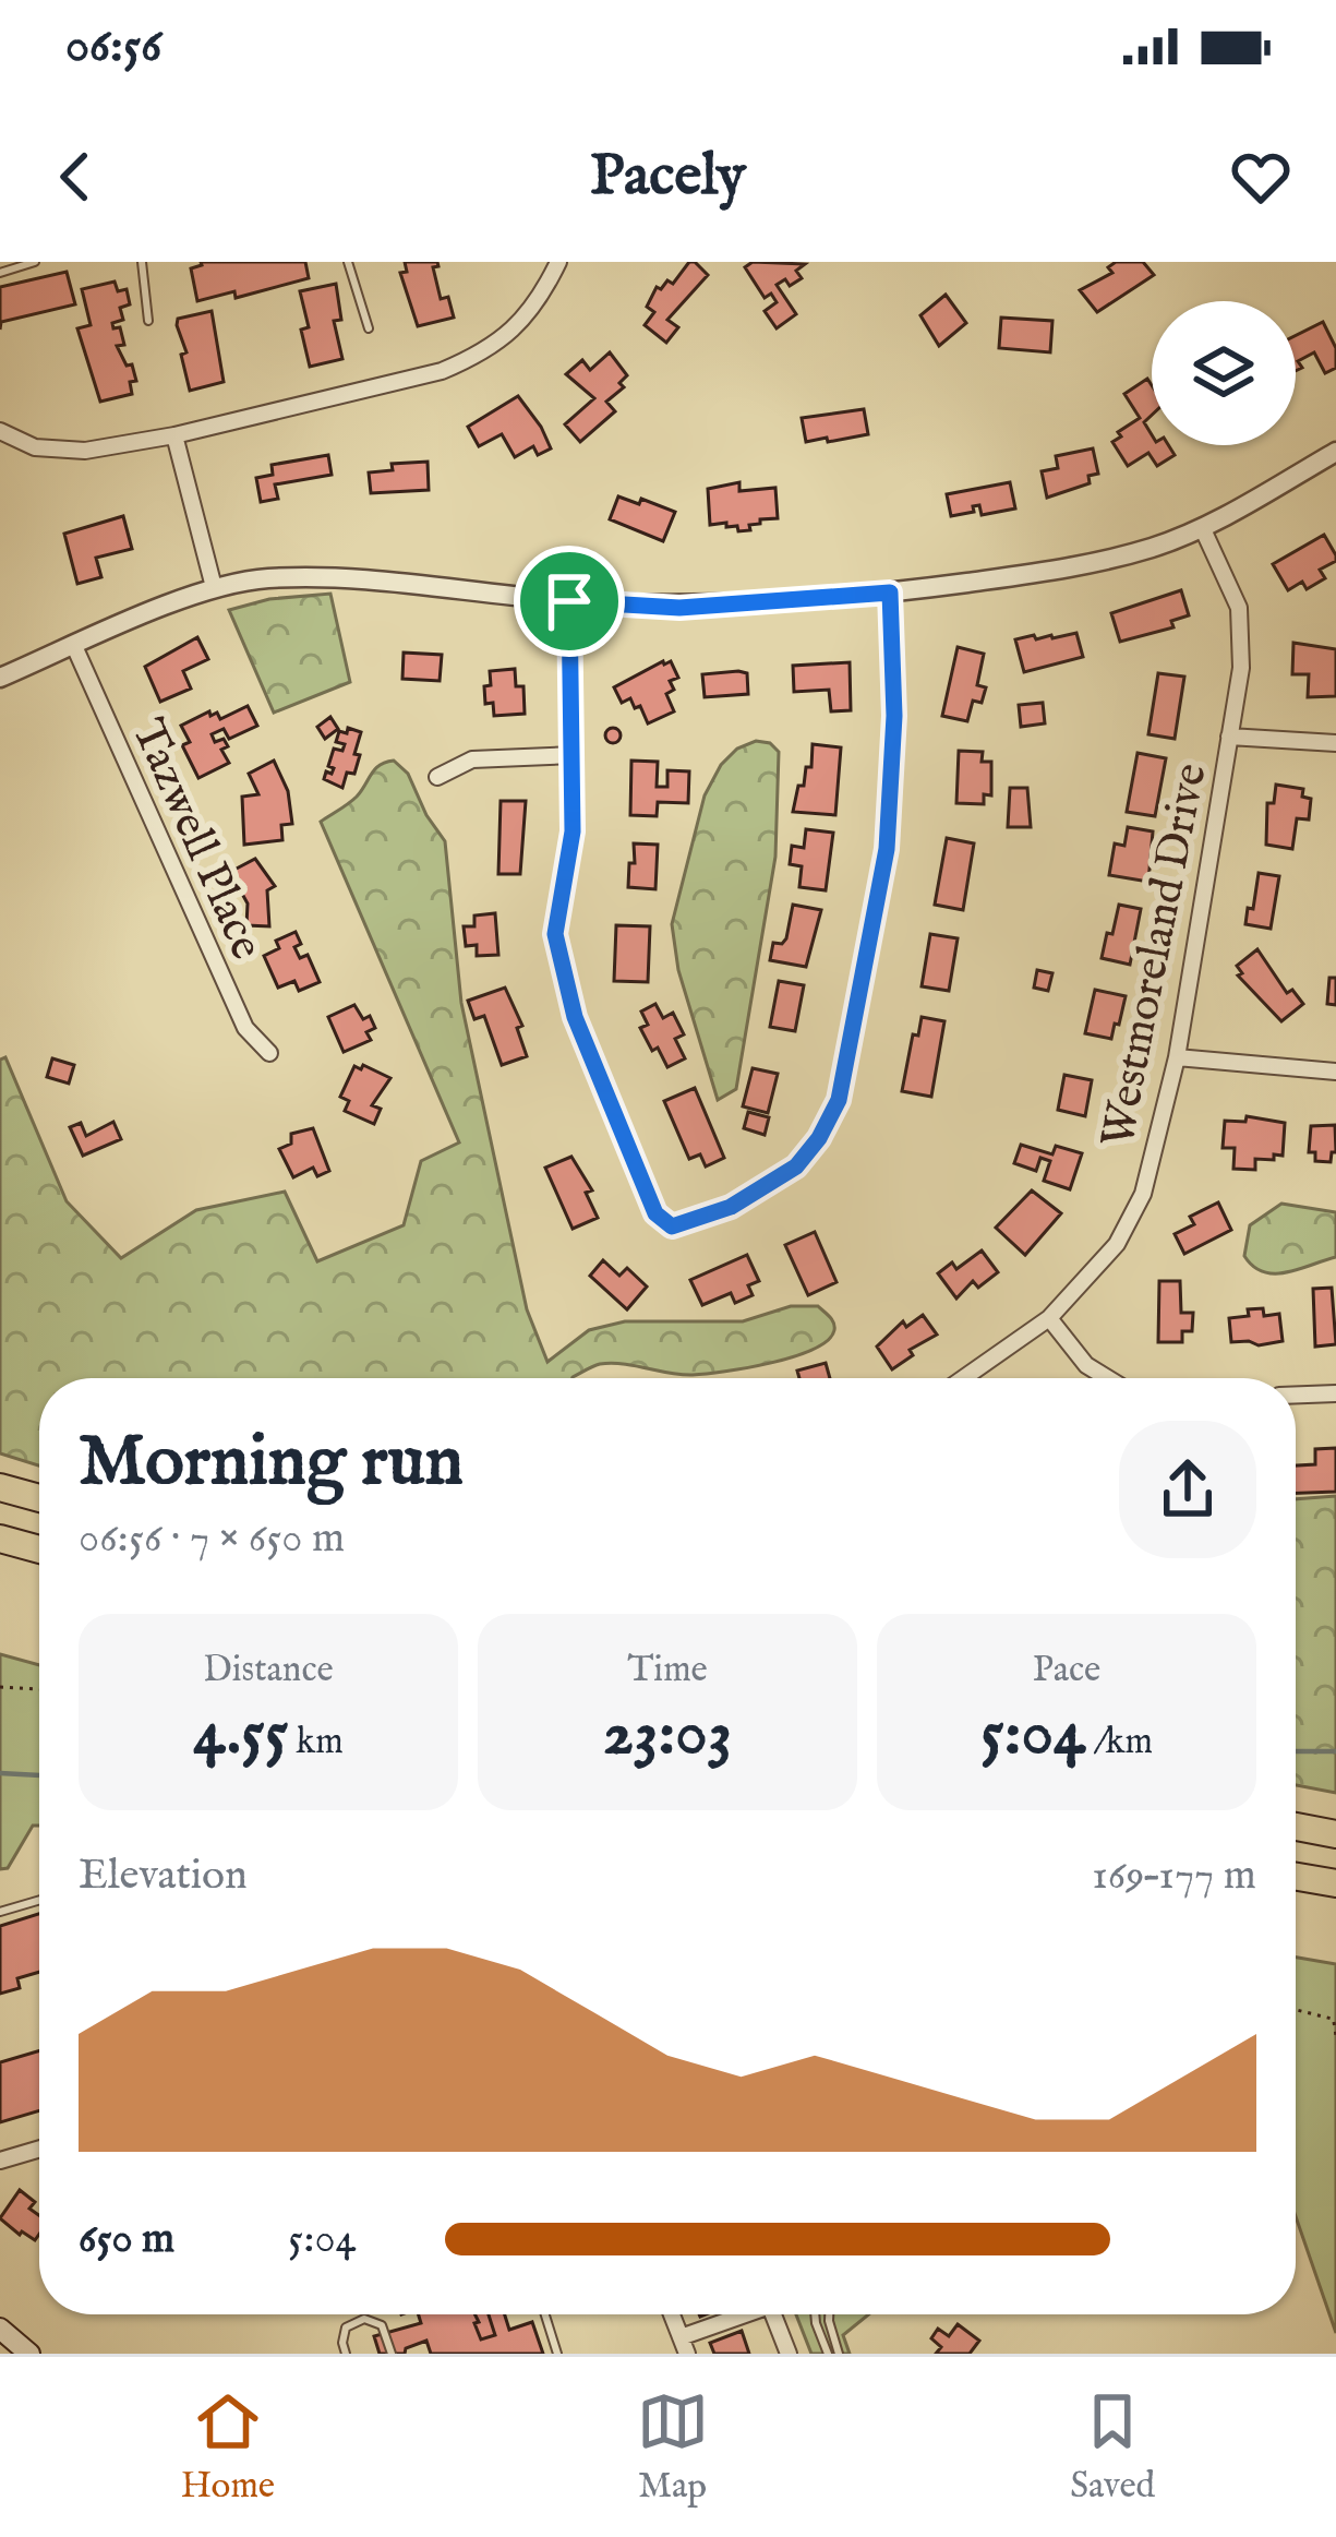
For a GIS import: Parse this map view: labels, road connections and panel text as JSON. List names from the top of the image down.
{
  "streets": {
    "street": ["Tazwell Place", "Westmoreland Drive"]
  },
  "page": {
    "status": "06:56",
    "header": "Pacely",
    "heading": ["Morning run", "06:56 · 7 × 650 m"],
    "stats": [
      ["Distance", "4.55 km"],
      ["Time", "23:03"],
      ["Pace", "5:04 /km"]
    ],
    "chart": ["Elevation", "169–177 m"],
    "list": [
      {
        "name": "650 m",
        "note": "5:04"
      }
    ],
    "tabs": ["Home", "Map", "Saved"]
  }
}
